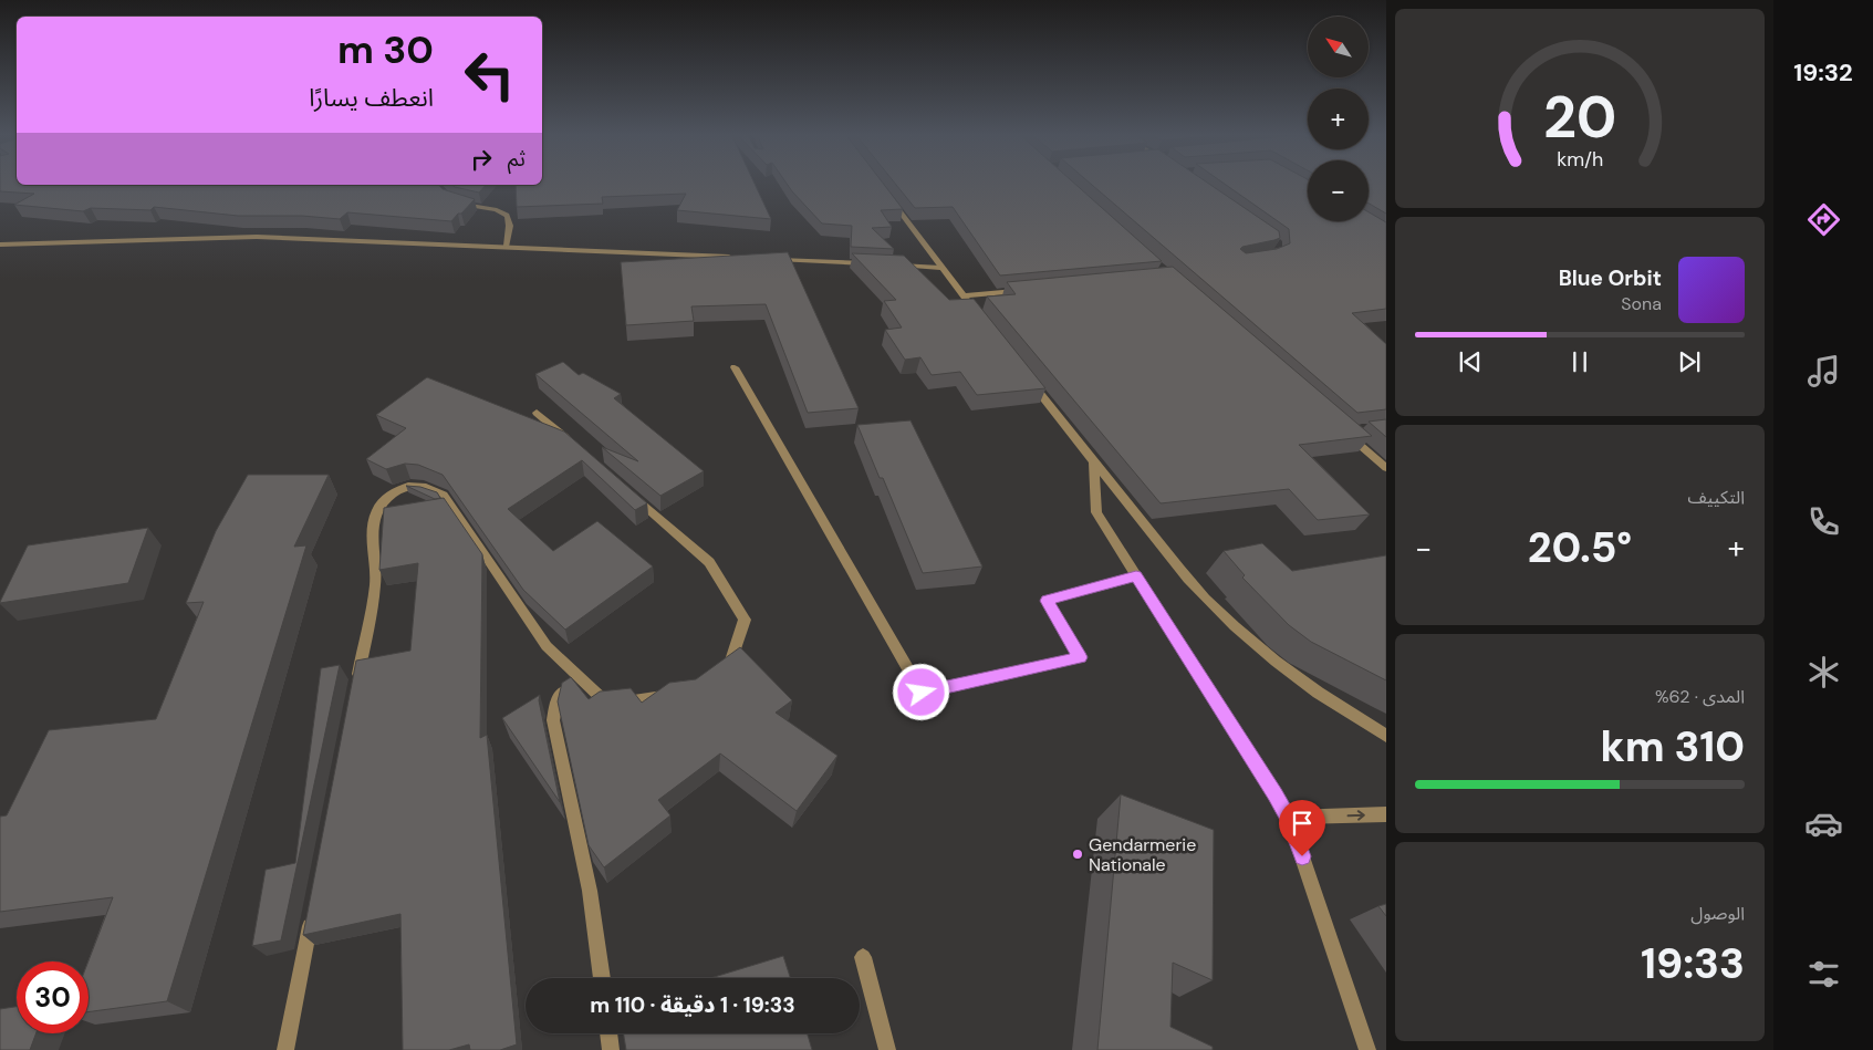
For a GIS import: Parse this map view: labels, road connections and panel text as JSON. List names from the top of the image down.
{
  "places": ["Gendarmerie Nationale"],
  "north": "top left",
  "page": {
    "tabs": "19:32",
    "map_buttons": ["+", "−"],
    "turn": ["30 m", "انعطف يسارًا"],
    "then": "ثم",
    "song": ["Blue Orbit", "Sona"],
    "tile": [
      "التكييف",
      ["المدى · 62%", "310 km"],
      ["الوصول", "19:33"]
    ],
    "heat": ["−", "20.5°", "+"],
    "limit": "30",
    "trip": "19:33 · 1 دقيقة · 110 m",
    "gauge": ["20", "km/h"]
  }
}
